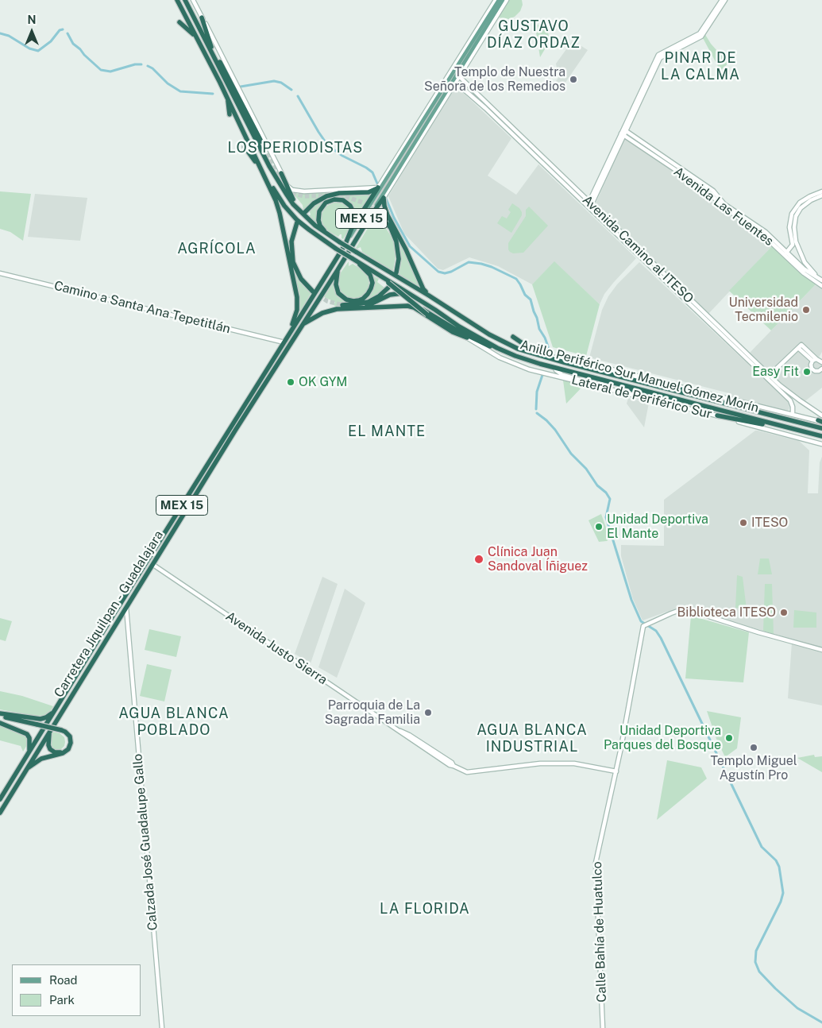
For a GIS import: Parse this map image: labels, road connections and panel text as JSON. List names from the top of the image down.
{
  "streets": {
    "highway": ["MEX 15", "Anillo Periférico Sur Manuel Gómez Morín", "Carretera Jiquilpan - Guadalajara"],
    "street": [
      "Avenida Las Fuentes",
      "Avenida Camino al ITESO",
      "Camino a Santa Ana Tepetitlán",
      "Lateral de Periférico Sur",
      "Avenida Justo Sierra",
      "Calzada José Guadalupe Gallo",
      "Calle Bahía de Huatulco"
    ]
  },
  "crossings": [
    ["MEX 15", "Carretera Jiquilpan - Guadalajara"],
    ["Avenida Camino al ITESO", "Lateral de Periférico Sur"],
    ["Camino a Santa Ana Tepetitlán", "Carretera Jiquilpan - Guadalajara"],
    ["Carretera Jiquilpan - Guadalajara", "Avenida Justo Sierra"],
    ["Carretera Jiquilpan - Guadalajara", "Calzada José Guadalupe Gallo"],
    ["Avenida Justo Sierra", "Calle Bahía de Huatulco"]
  ],
  "districts": [
    "GUSTAVO DÍAZ ORDAZ",
    "PINAR DE LA CALMA",
    "LOS PERIODISTAS",
    "AGRÍCOLA",
    "EL MANTE",
    "AGUA BLANCA POBLADO",
    "AGUA BLANCA INDUSTRIAL",
    "LA FLORIDA"
  ],
  "places": [
    "Templo de Nuestra Señora de los Remedios",
    "Universidad Tecmilenio",
    "Easy Fit",
    "OK GYM",
    "ITESO",
    "Unidad Deportiva El Mante",
    "Clínica Juan Sandoval Íñiguez",
    "Biblioteca ITESO",
    "Parroquia de La Sagrada Familia",
    "Unidad Deportiva Parques del Bosque",
    "Templo Miguel Agustín Pro"
  ],
  "legend": ["Road", "Park"],
  "north": "top"
}
